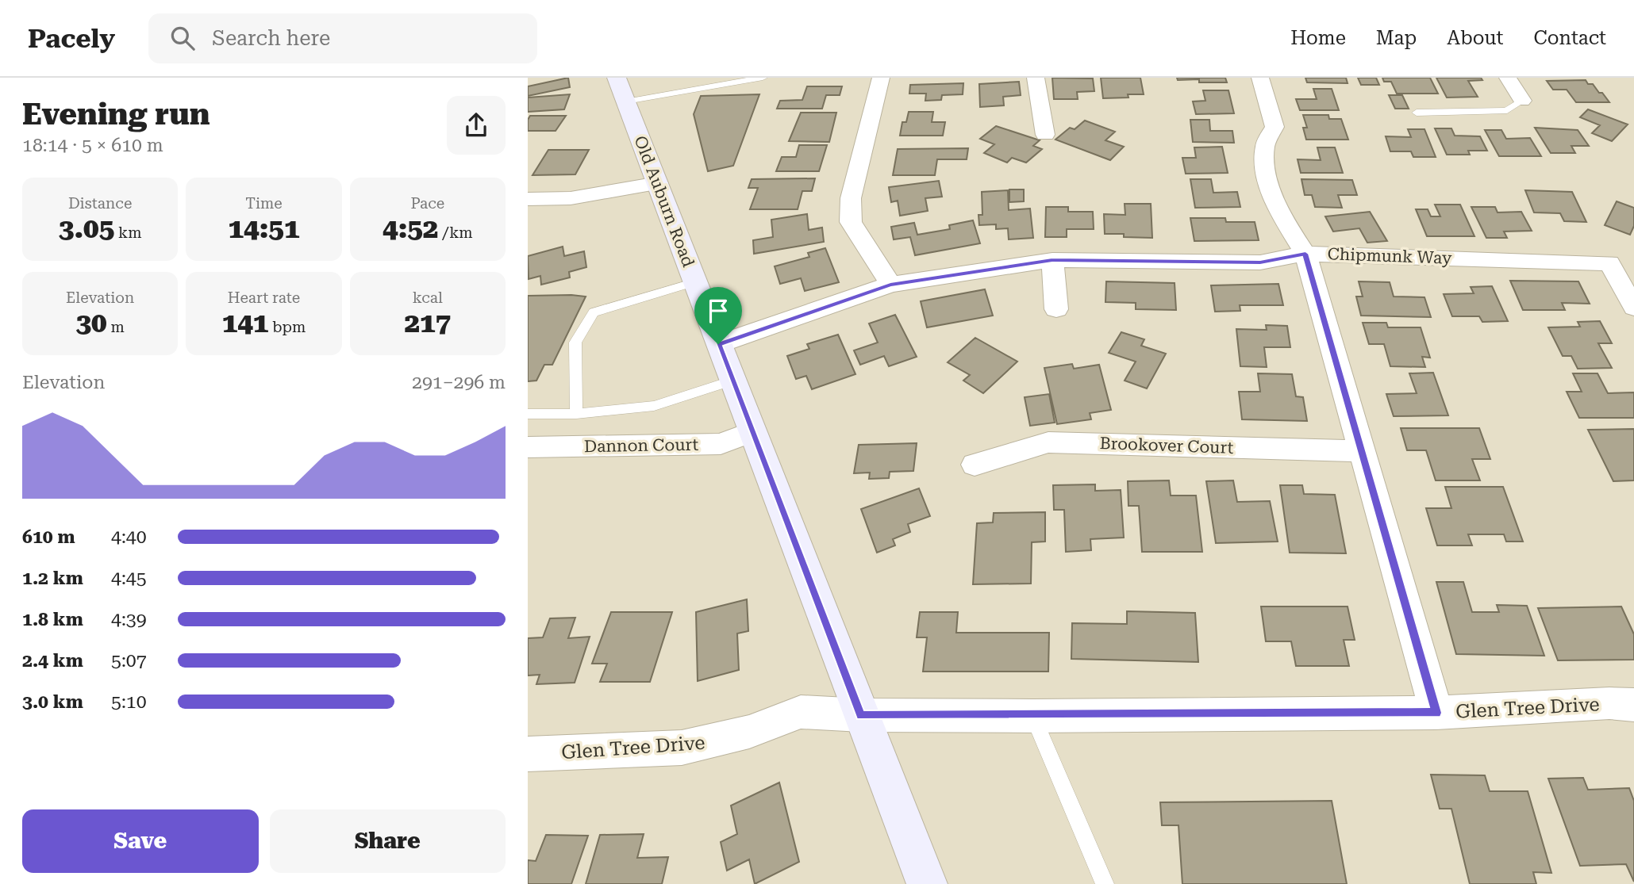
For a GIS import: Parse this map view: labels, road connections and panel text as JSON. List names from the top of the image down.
{
  "streets": {
    "main road": ["Old Auburn Road"],
    "street": [
      "Chipmunk Way",
      "Dannon Court",
      "Brookover Court",
      "Glen Tree Drive"
    ]
  },
  "crossings": [
    ["Old Auburn Road", "Chipmunk Way"],
    ["Old Auburn Road", "Dannon Court"],
    ["Old Auburn Road", "Glen Tree Drive"]
  ],
  "page": {
    "header": "Pacely",
    "search": "Search here",
    "nav": [
      "Home",
      "Map",
      "About",
      "Contact"
    ],
    "heading": ["Evening run", "18:14 · 5 × 610 m"],
    "stats": [
      ["Distance", "3.05 km"],
      ["Time", "14:51"],
      ["Pace", "4:52 /km"],
      ["Elevation", "30 m"],
      ["Heart rate", "141 bpm"],
      ["kcal", "217"]
    ],
    "chart": ["Elevation", "291–296 m"],
    "list": [
      {
        "name": "610 m",
        "note": "4:40"
      },
      {
        "name": "1.2 km",
        "note": "4:45"
      },
      {
        "name": "1.8 km",
        "note": "4:39"
      },
      {
        "name": "2.4 km",
        "note": "5:07"
      },
      {
        "name": "3.0 km",
        "note": "5:10"
      }
    ],
    "buttons": ["Save", "Share"]
  }
}
